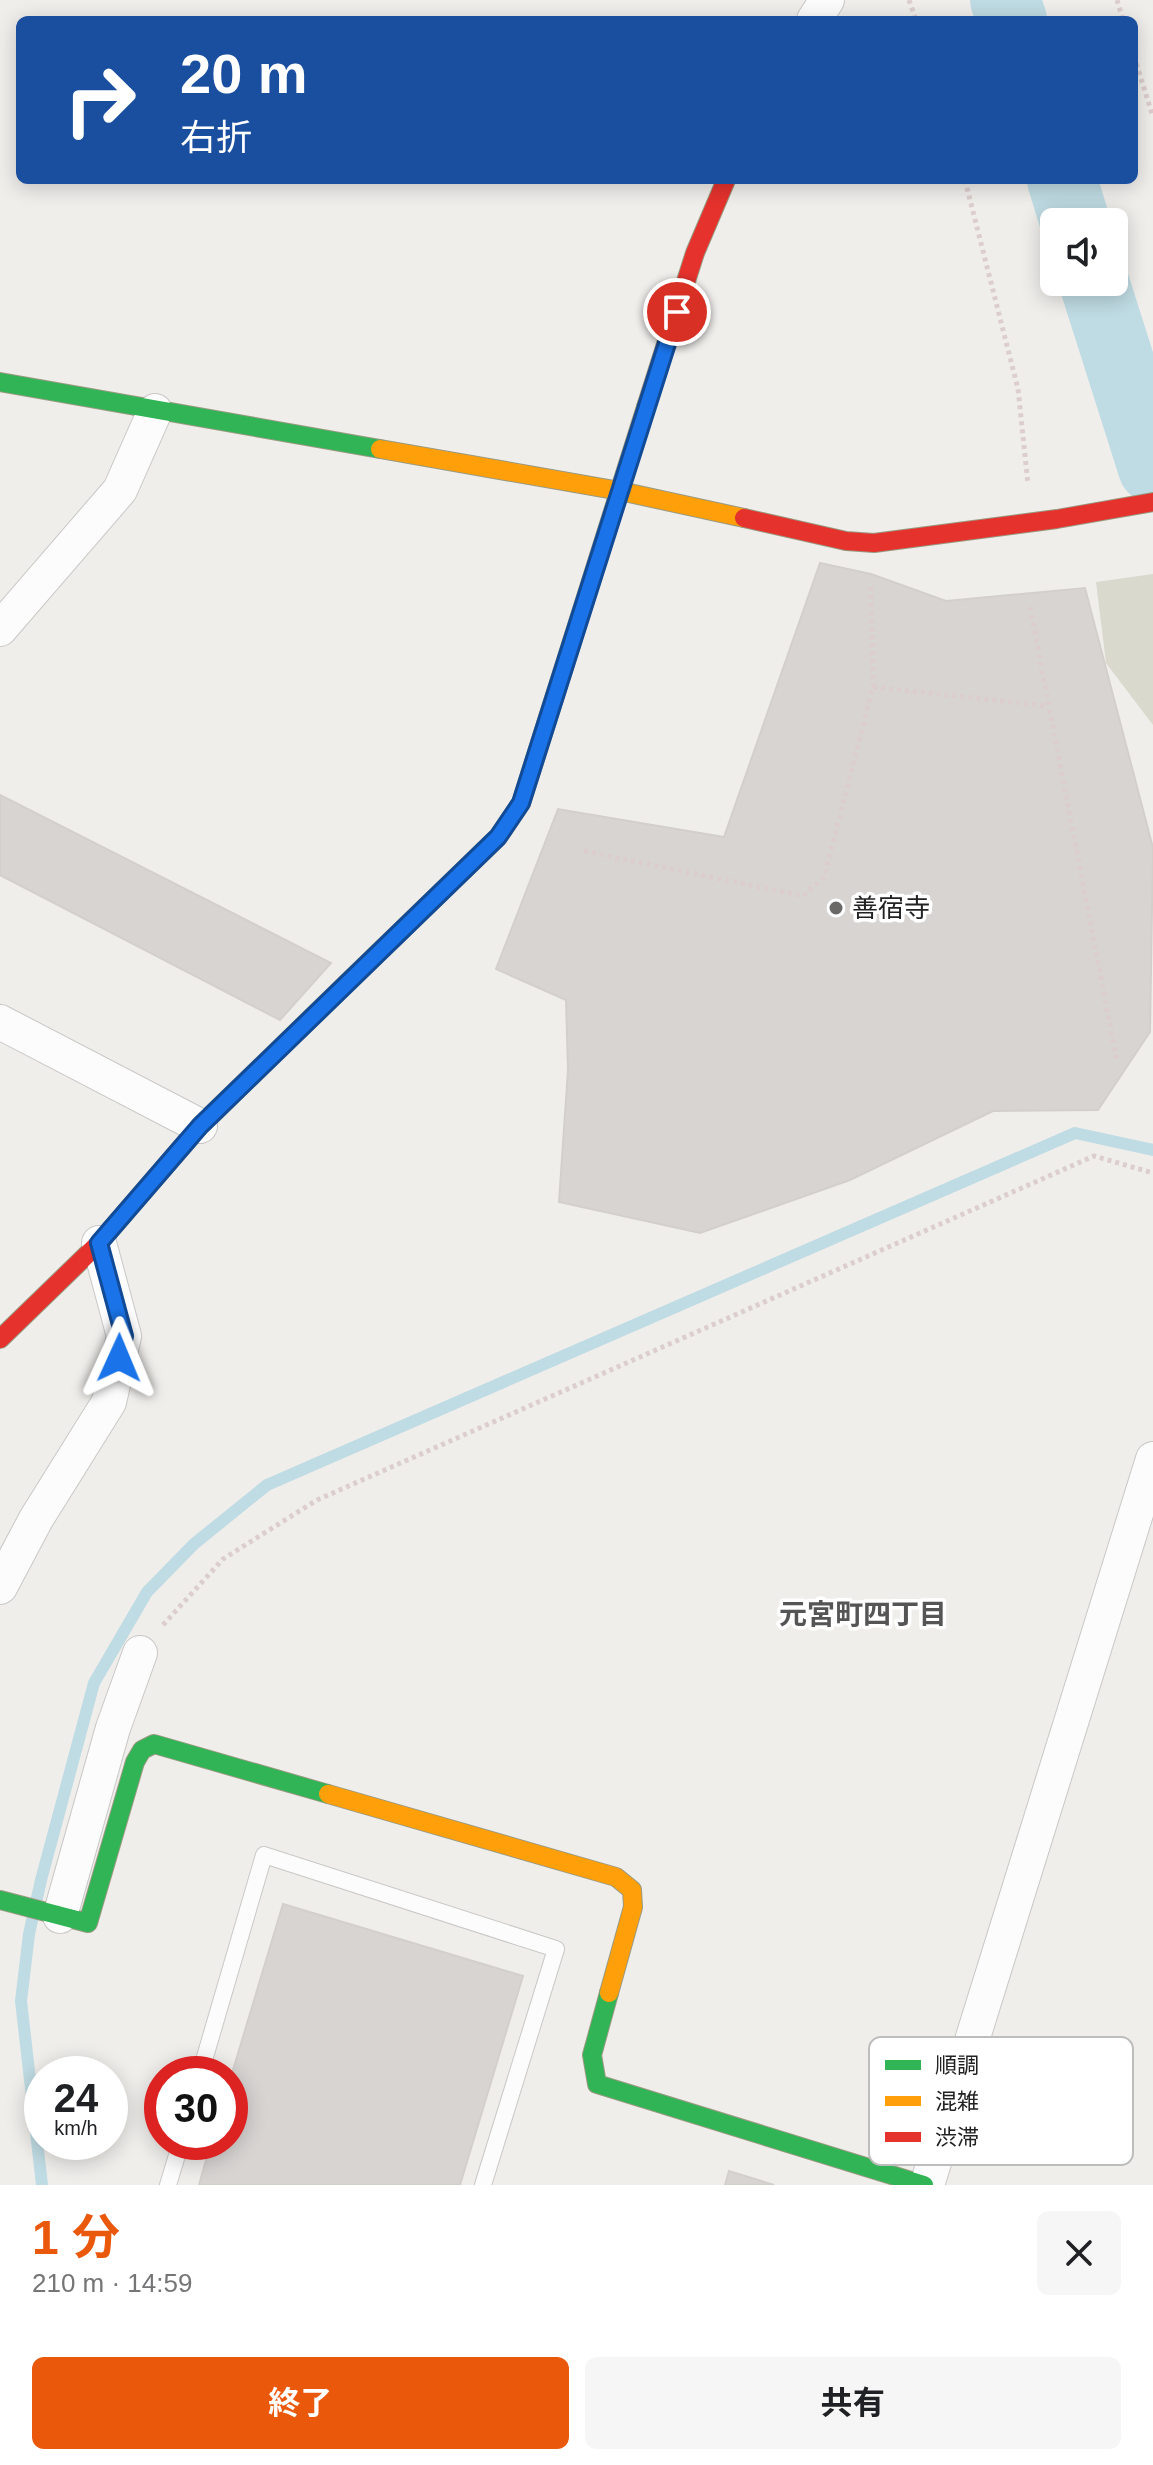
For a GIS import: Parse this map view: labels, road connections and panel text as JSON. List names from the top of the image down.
{
  "districts": ["元宮町四丁目"],
  "places": ["善宿寺"],
  "legend": ["順調", "混雑", "渋滞"],
  "page": {
    "turn": ["20 m", "右折"],
    "speed": "24 km/h",
    "limit": "30",
    "heading": ["1 分", "210 m · 14:59"],
    "buttons": ["終了", "共有"]
  }
}
